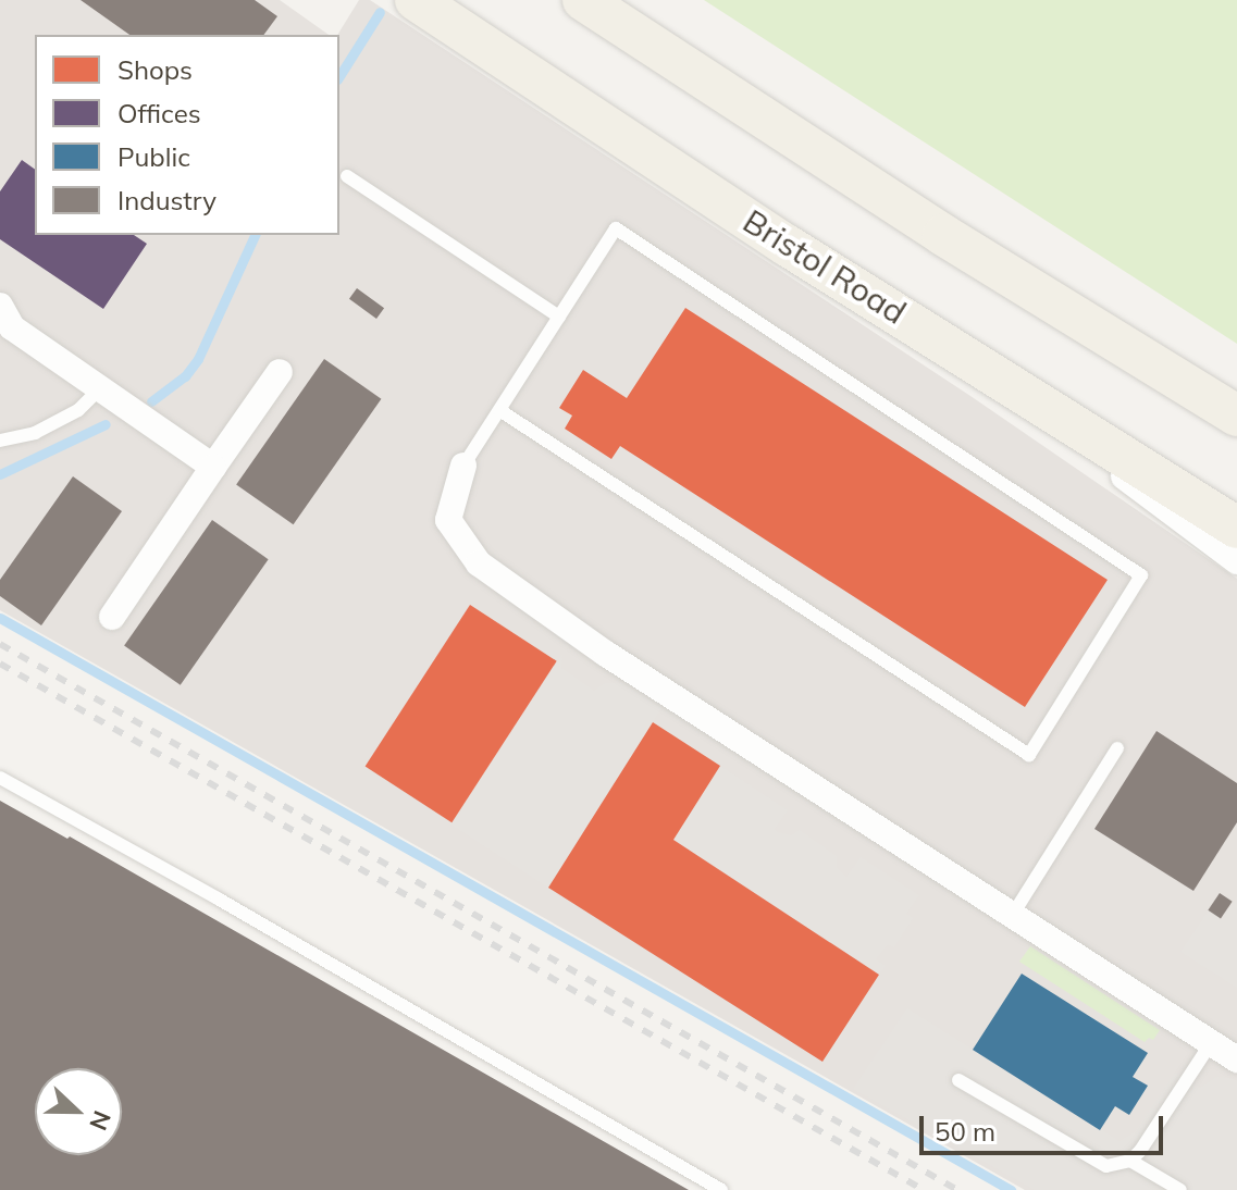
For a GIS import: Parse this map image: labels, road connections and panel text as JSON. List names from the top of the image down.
{
  "streets": {
    "main road": ["Bristol Road"]
  },
  "legend": [
    "Shops",
    "Offices",
    "Public",
    "Industry"
  ],
  "scale_bar": "50 m",
  "north": "right"
}
